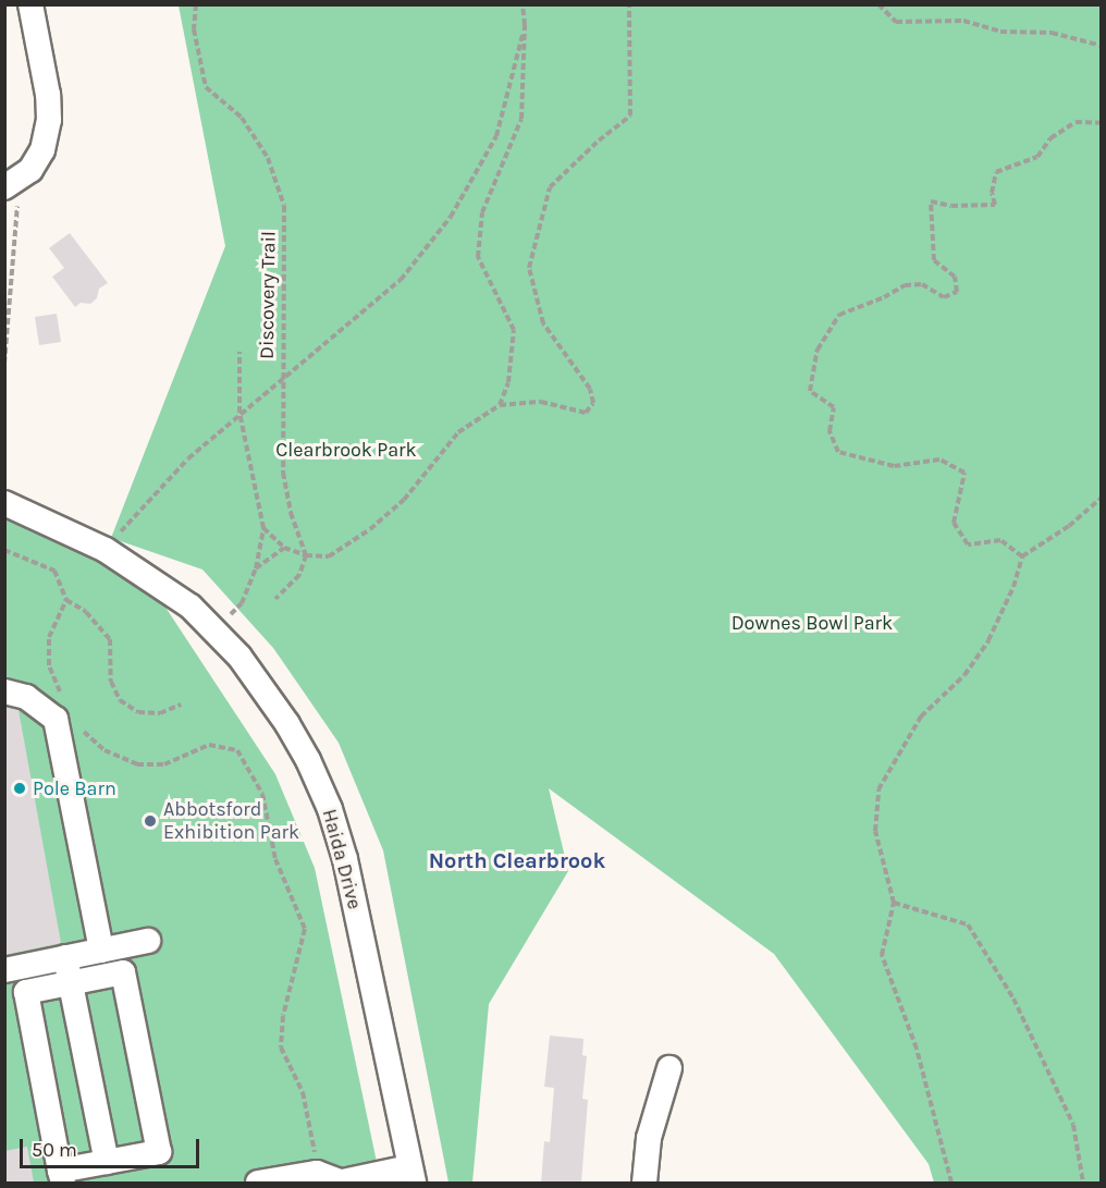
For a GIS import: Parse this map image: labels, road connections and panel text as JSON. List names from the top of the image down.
{
  "streets": {
    "street": ["Haida Drive"],
    "path": ["Discovery Trail"]
  },
  "districts": ["North Clearbrook"],
  "parks": ["Clearbrook Park", "Downes Bowl Park"],
  "places": ["Pole Barn", "Abbotsford Exhibition Park"],
  "scale_bar": "50 m"
}
